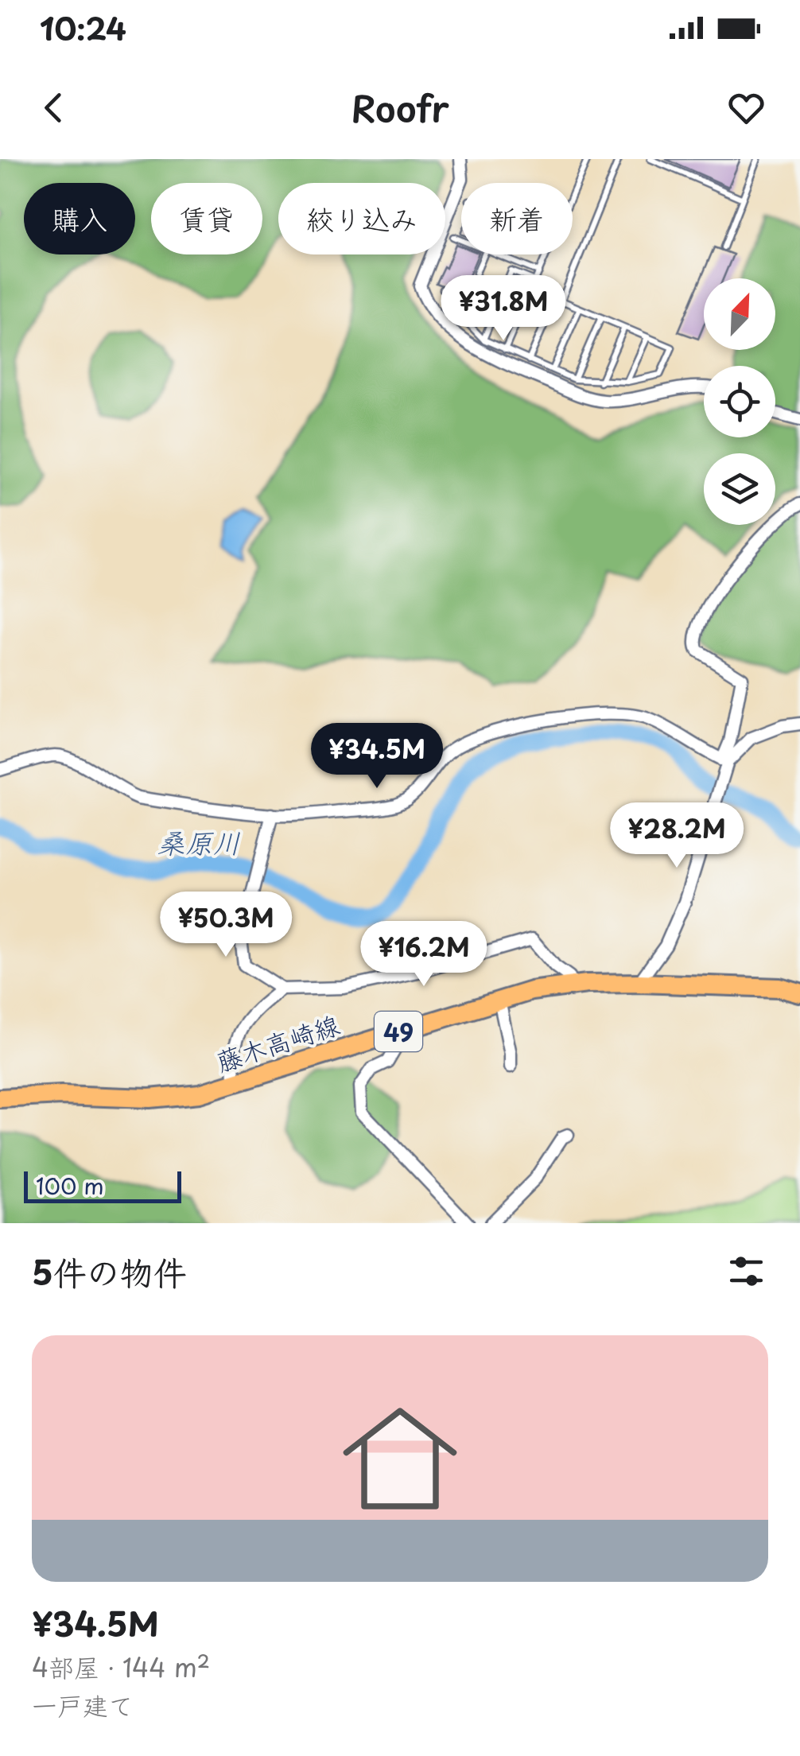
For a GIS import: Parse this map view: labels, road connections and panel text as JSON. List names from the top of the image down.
{
  "streets": {
    "main road": ["49", "藤木高崎線"]
  },
  "water": ["桑原川"],
  "scale_bar": "100 m",
  "north": "top right",
  "page": {
    "status": "10:24",
    "header": "Roofr",
    "chip": [
      "購入",
      "賃貸",
      "絞り込み",
      "新着"
    ],
    "price": [
      "¥31.8M",
      "¥34.5M",
      "¥28.2M",
      "¥50.3M",
      "¥16.2M"
    ],
    "scale": "100 m",
    "heading": "5件の物件",
    "list": [
      {
        "name": "¥34.5M",
        "note": "4部屋 · 144 m² · 一戸建て"
      }
    ]
  }
}
